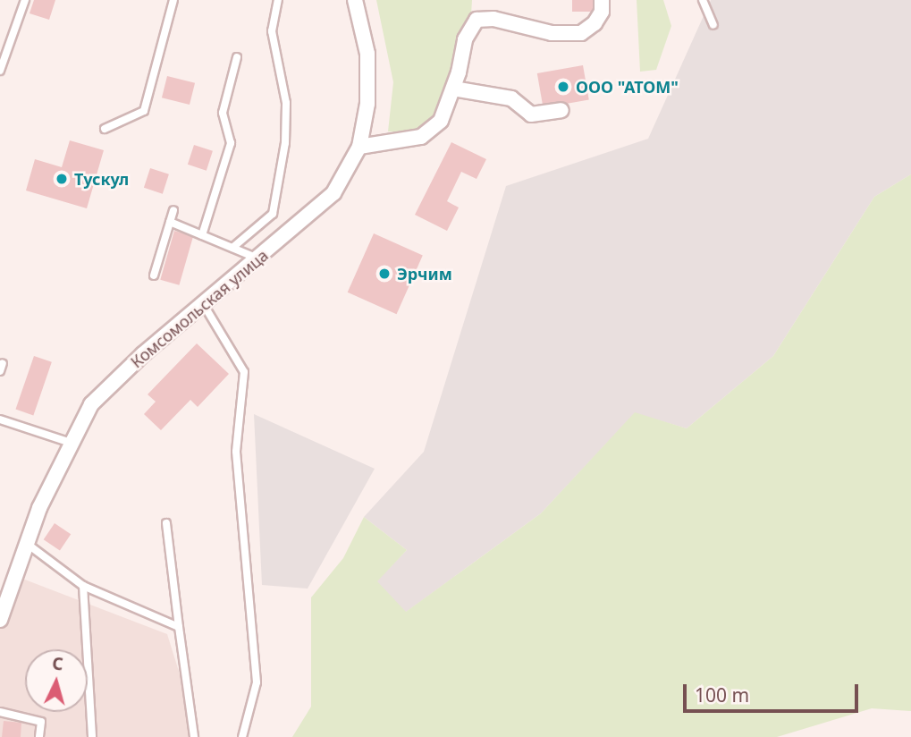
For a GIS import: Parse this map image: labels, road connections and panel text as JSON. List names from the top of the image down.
{
  "streets": {
    "street": ["Комсомольская улица"]
  },
  "places": ["ООО \"АТОМ\"", "Тускул", "Эрчим"],
  "scale_bar": "100 m",
  "north": "top"
}
